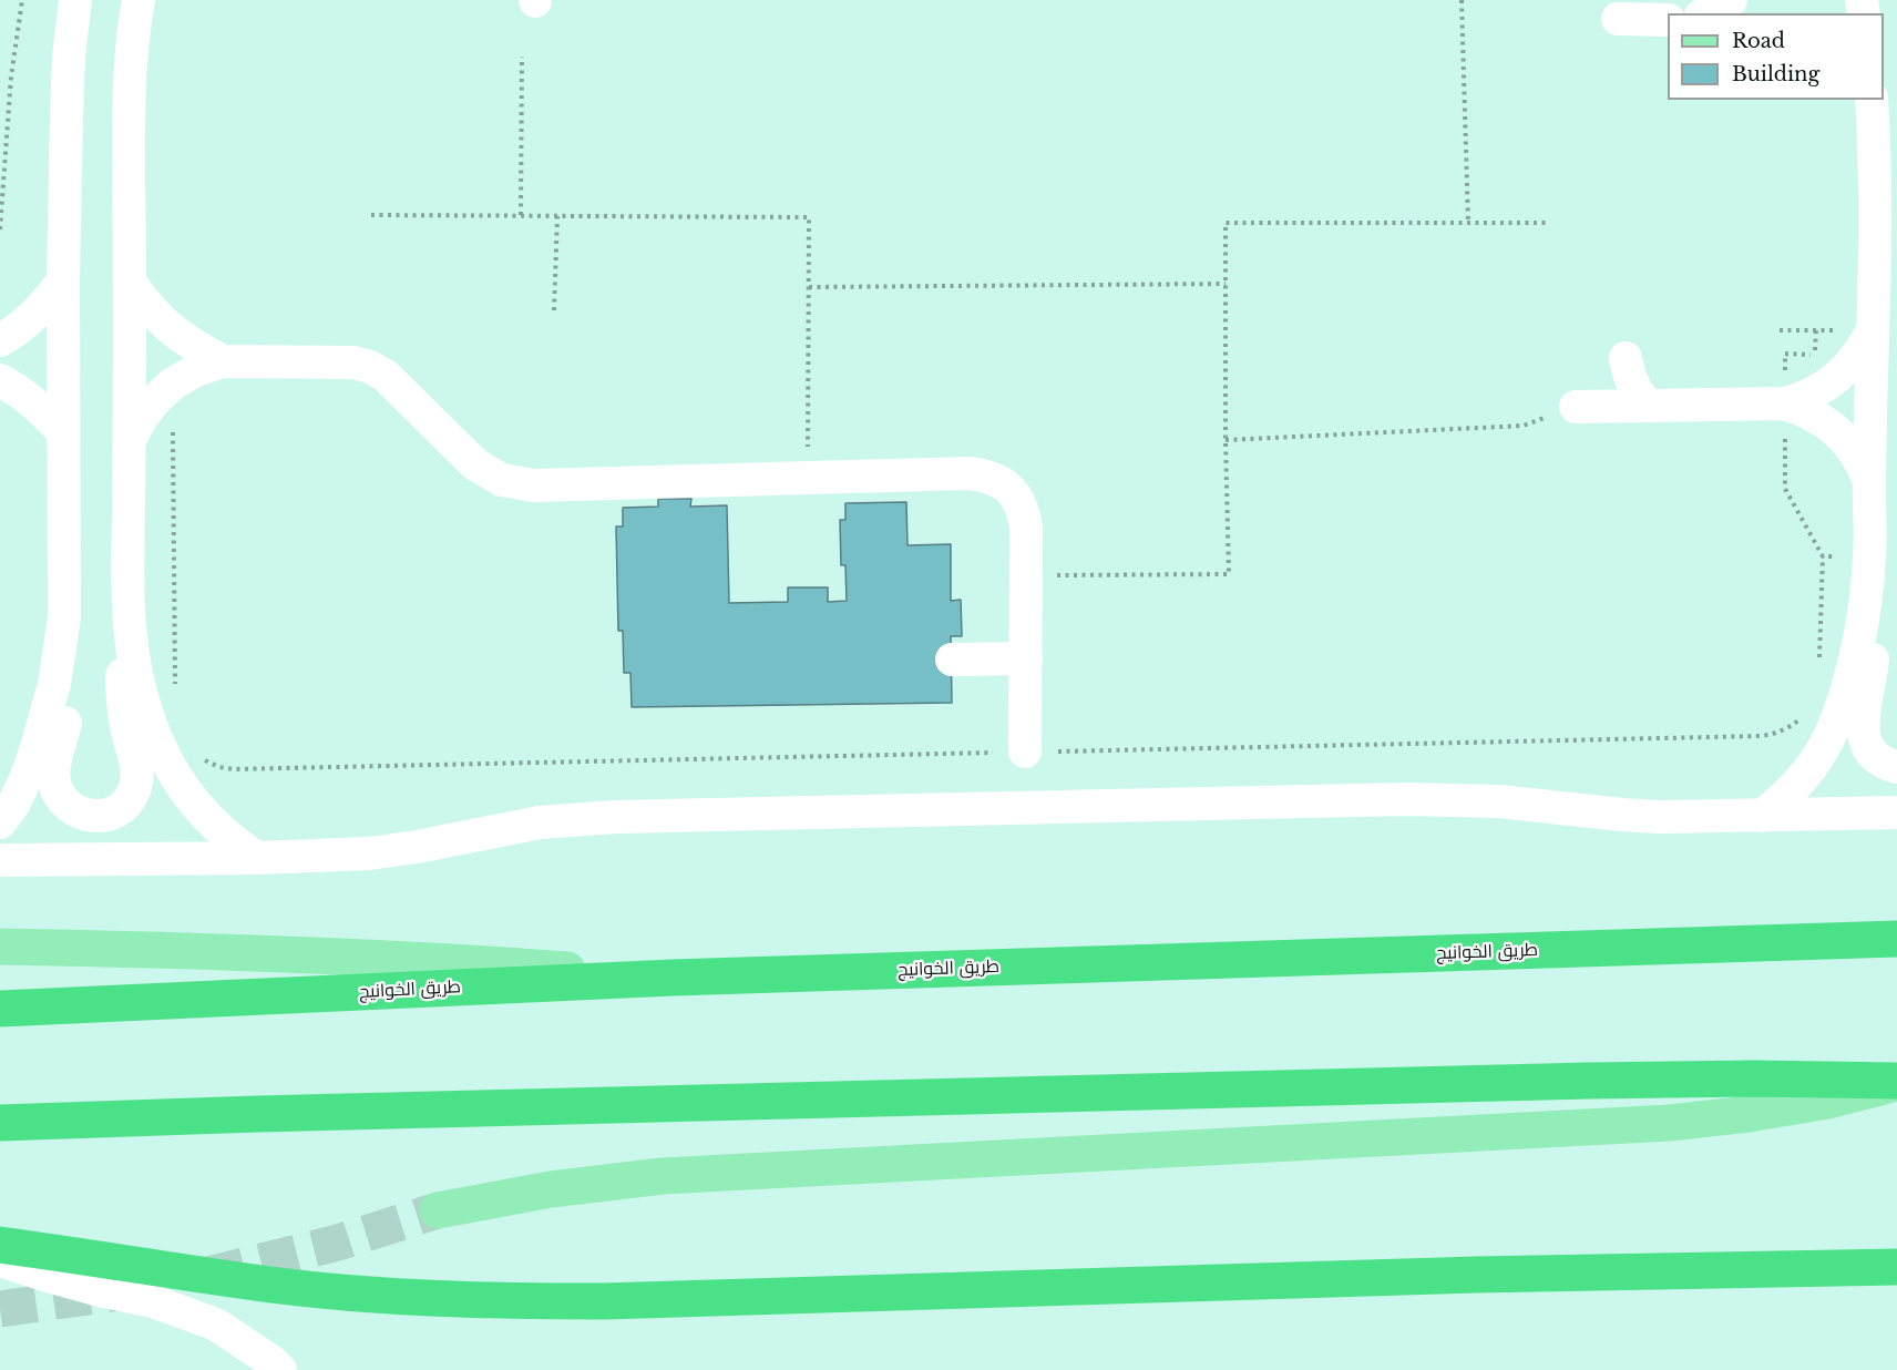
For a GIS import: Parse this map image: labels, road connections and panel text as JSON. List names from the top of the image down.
{
  "streets": {
    "highway": ["طريق الخوانيج"]
  },
  "legend": ["Road", "Building"]
}
